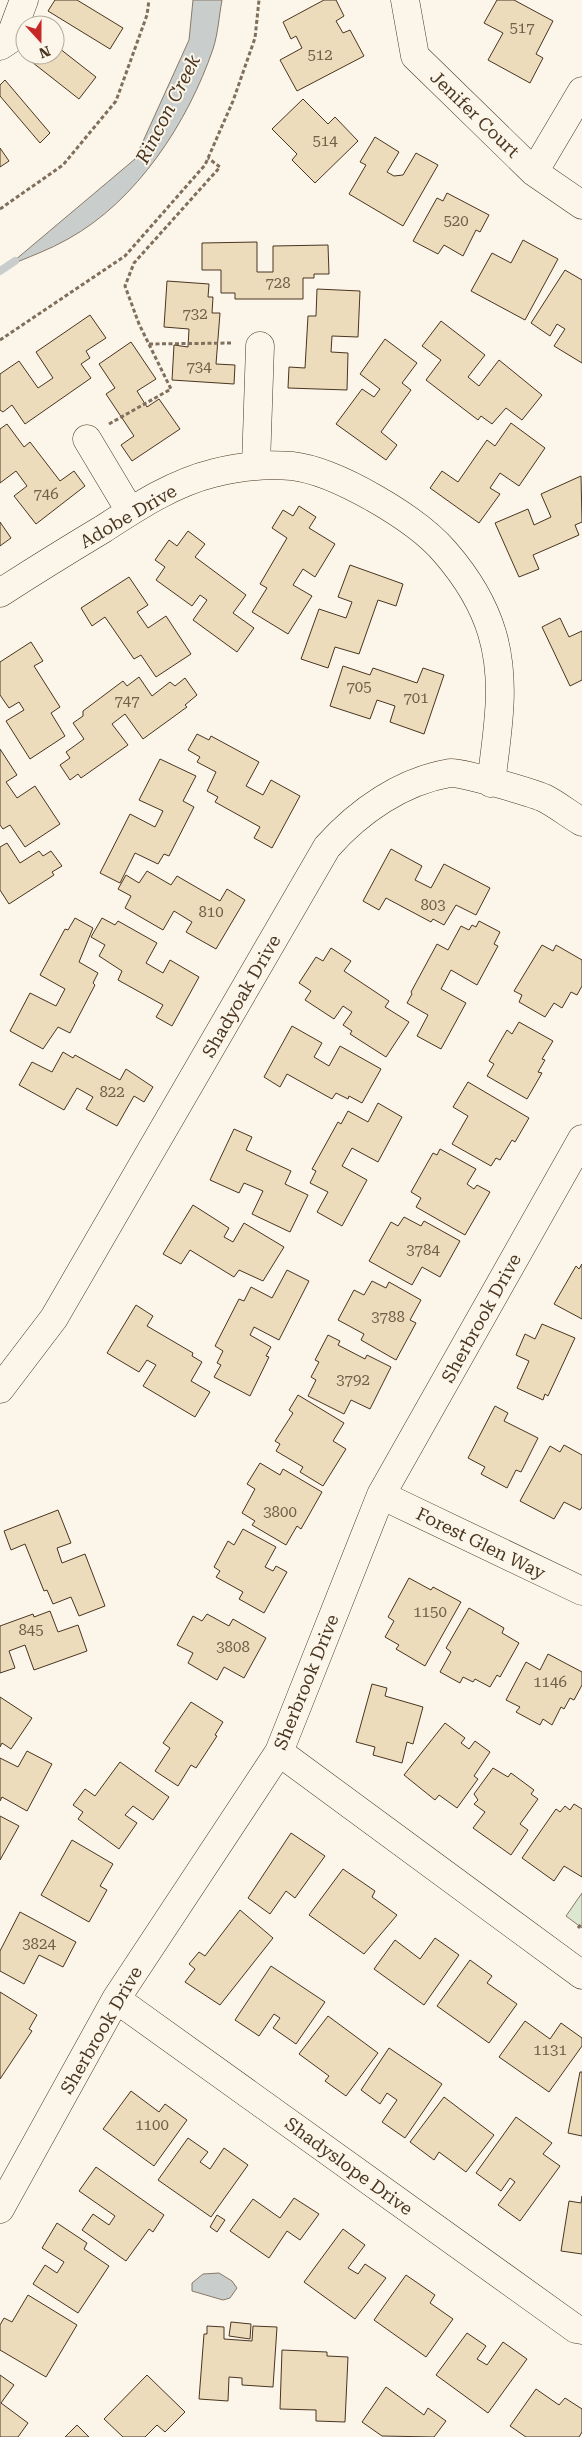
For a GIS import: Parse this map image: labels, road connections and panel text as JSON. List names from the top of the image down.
{
  "streets": {
    "street": [
      "Jenifer Court",
      "Adobe Drive",
      "Shadyoak Drive",
      "Sherbrook Drive",
      "Forest Glen Way",
      "Shadyslope Drive"
    ]
  },
  "crossings": [
    ["Adobe Drive", "Shadyoak Drive"],
    ["Sherbrook Drive", "Forest Glen Way"],
    ["Sherbrook Drive", "Shadyslope Drive"]
  ],
  "water": ["Rincon Creek"],
  "house_numbers": [
    "517",
    "512",
    "514",
    "520",
    "728",
    "732",
    "734",
    "746",
    "705",
    "701",
    "747",
    "803",
    "810",
    "822",
    "3784",
    "3788",
    "3792",
    "3800",
    "1150",
    "845",
    "3808",
    "1146",
    "3824",
    "1131",
    "1100"
  ],
  "north": "bottom"
}
